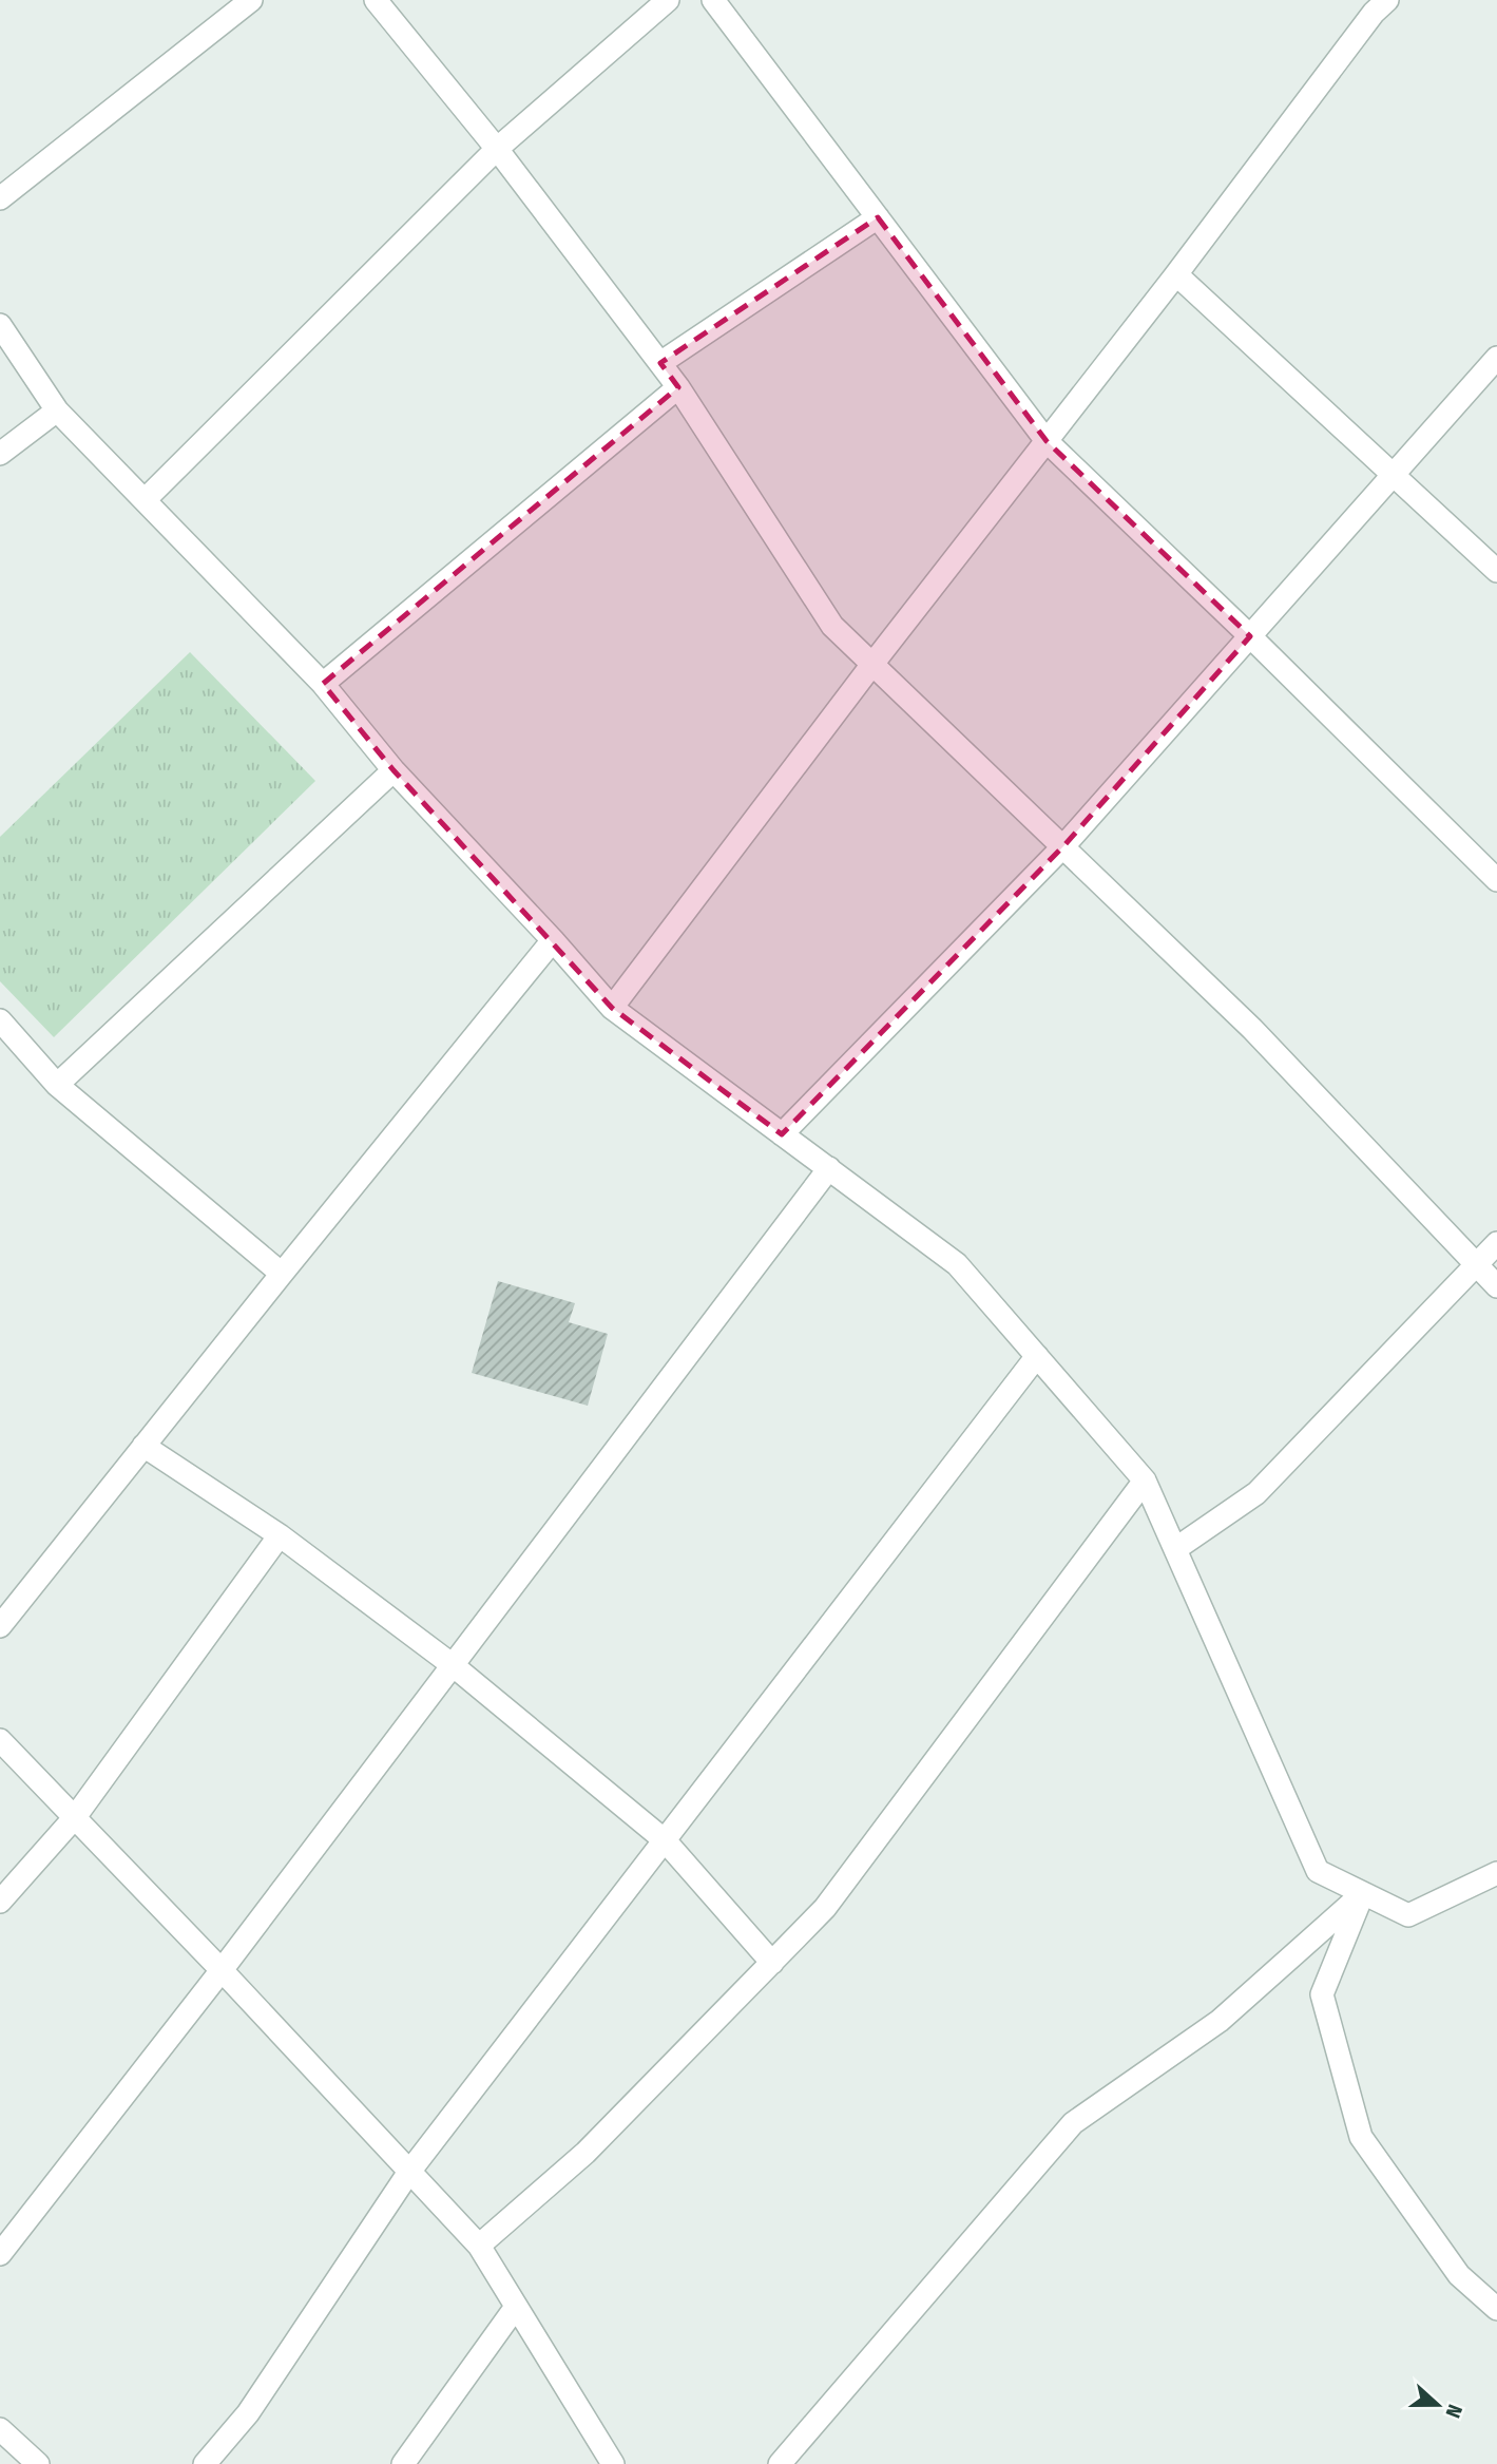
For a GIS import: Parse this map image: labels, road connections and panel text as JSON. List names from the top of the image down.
{
  "north": "right"
}
